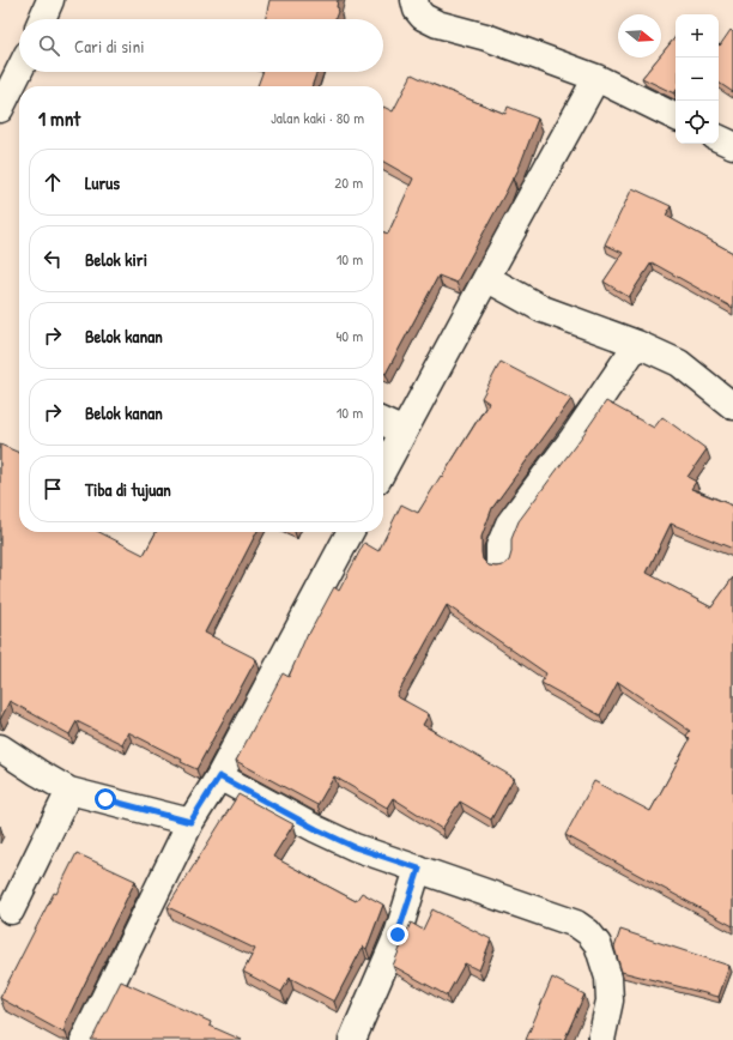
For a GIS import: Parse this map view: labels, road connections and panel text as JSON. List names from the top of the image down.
{
  "north": "right",
  "page": {
    "map_buttons": ["+", "−"],
    "search": "Cari di sini",
    "heading": ["1 mnt", "Jalan kaki · 80 m"],
    "list": [
      ["Lurus", "20 m"],
      ["Belok kiri", "10 m"],
      ["Belok kanan", "40 m"],
      ["Belok kanan", "10 m"],
      "Tiba di tujuan"
    ]
  }
}
